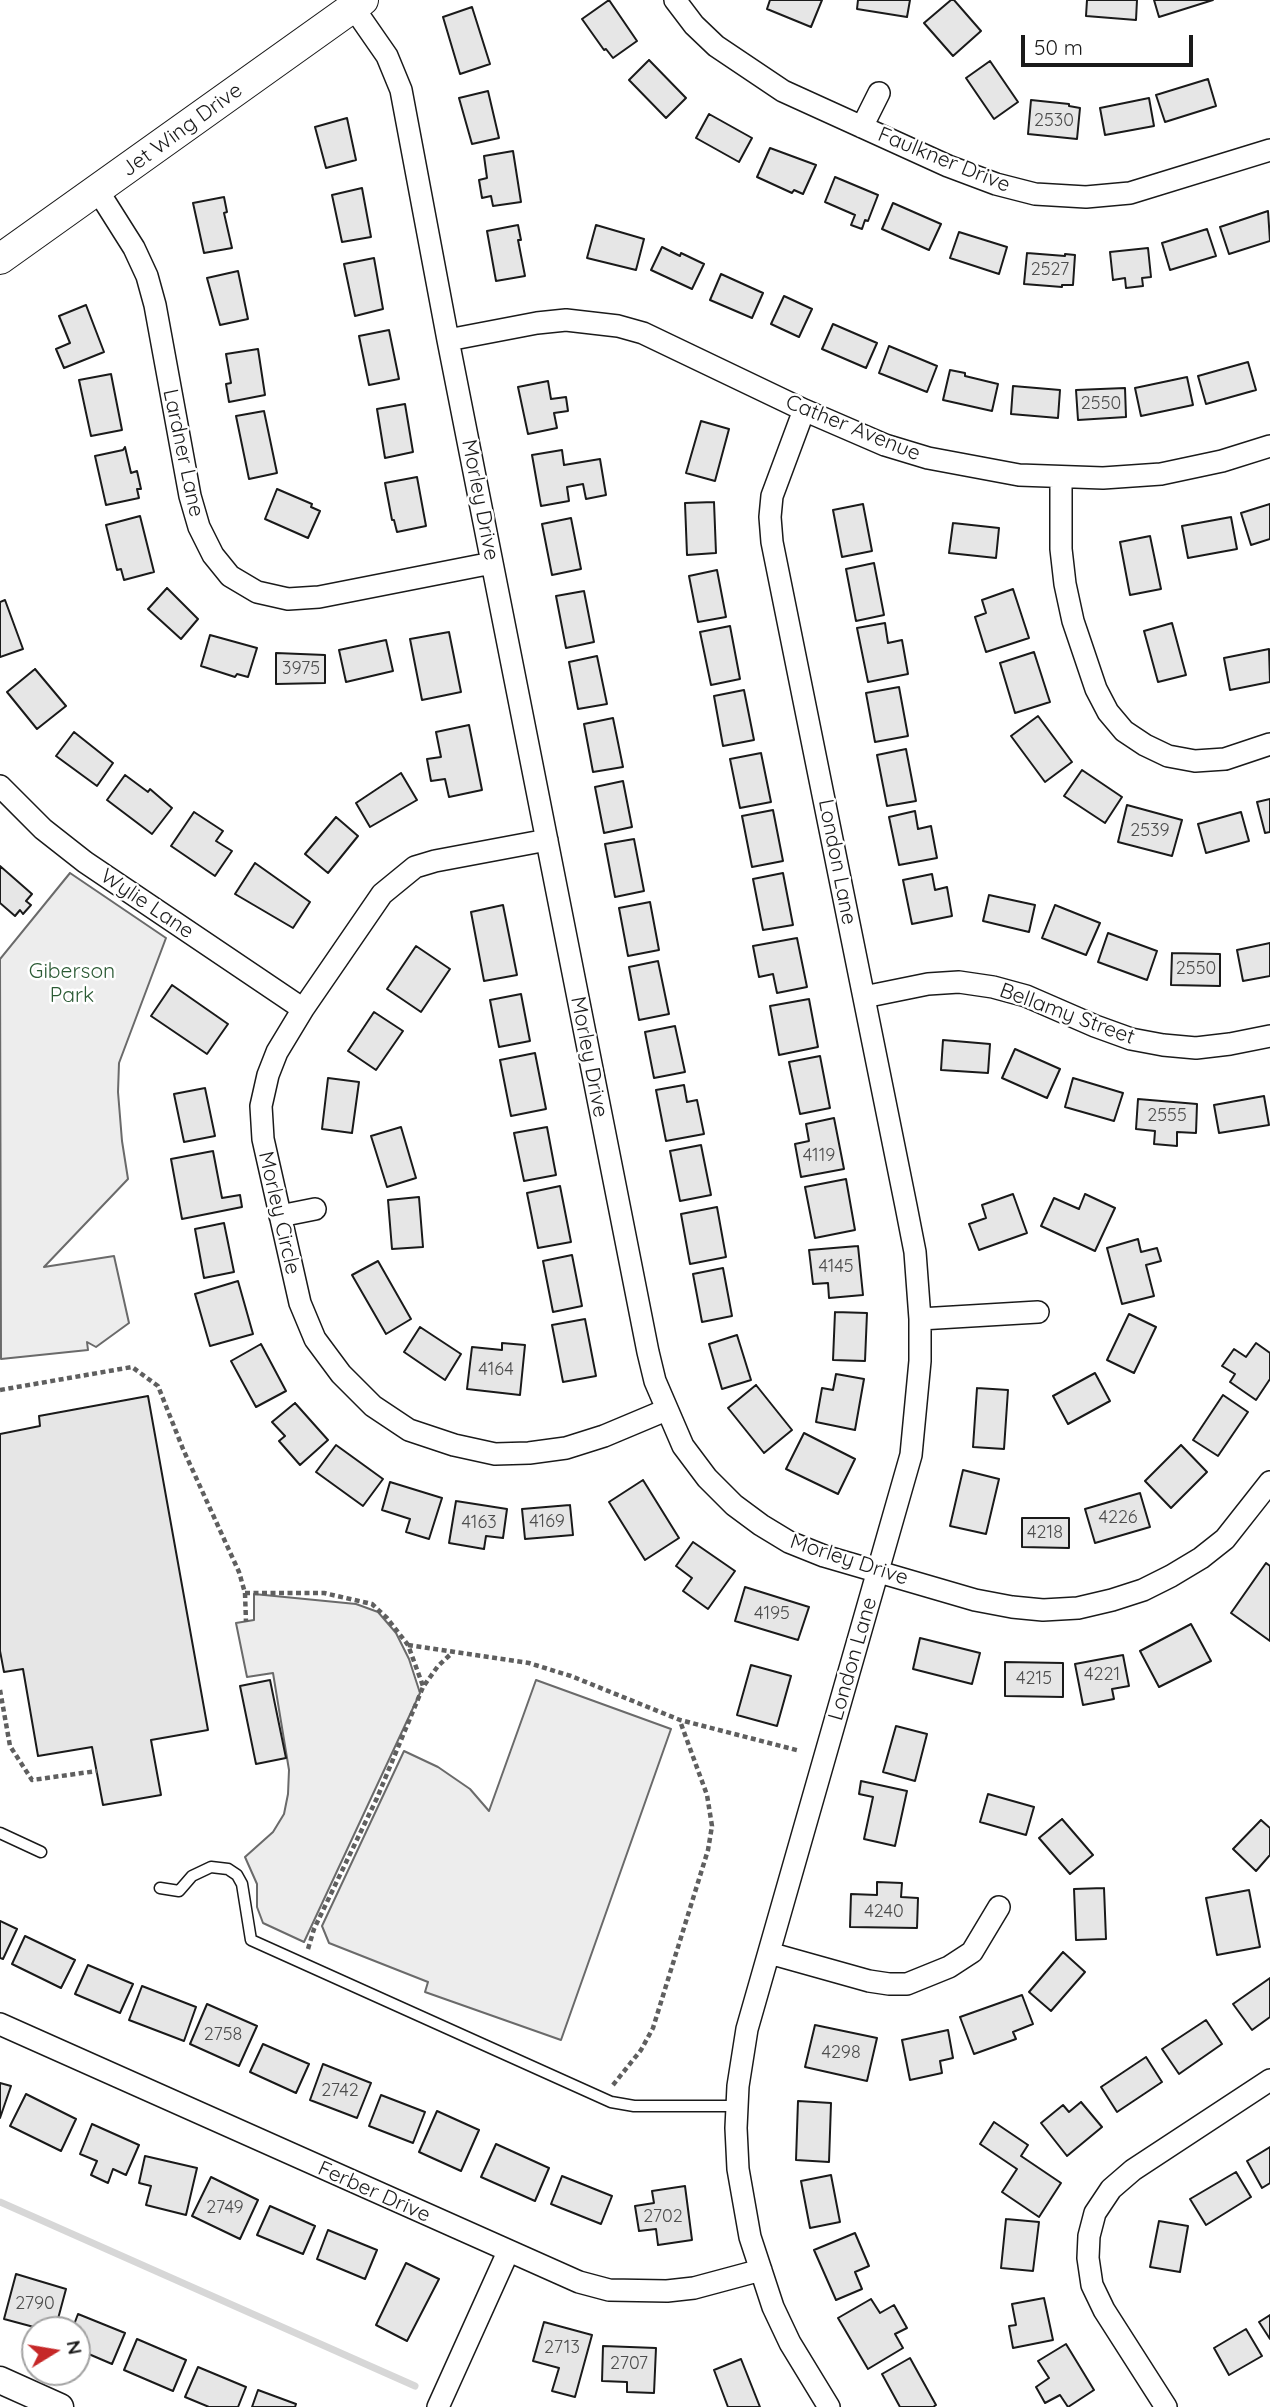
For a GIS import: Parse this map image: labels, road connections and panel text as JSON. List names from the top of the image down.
{
  "streets": {
    "main road": ["Jet Wing Drive"],
    "street": [
      "Faulkner Drive",
      "Cather Avenue",
      "Lardner Lane",
      "Morley Drive",
      "London Lane",
      "Wylie Lane",
      "Bellamy Street",
      "Morley Circle",
      "Ferber Drive"
    ]
  },
  "crossings": [
    ["Jet Wing Drive", "Lardner Lane"],
    ["Jet Wing Drive", "Morley Drive"],
    ["Cather Avenue", "Morley Drive"],
    ["Cather Avenue", "London Lane"],
    ["Lardner Lane", "Morley Drive"],
    ["Morley Drive", "London Lane"],
    ["Morley Drive", "Morley Circle"],
    ["London Lane", "Bellamy Street"],
    ["London Lane", "Ferber Drive"],
    ["Wylie Lane", "Morley Circle"]
  ],
  "parks": ["Giberson Park"],
  "house_numbers": [
    "2530",
    "2527",
    "2550",
    "3975",
    "2539",
    "2550",
    "2555",
    "4119",
    "4145",
    "4164",
    "4226",
    "4169",
    "4163",
    "4218",
    "4195",
    "4221",
    "4215",
    "4240",
    "2758",
    "4298",
    "2742",
    "2749",
    "2702",
    "2790",
    "2713",
    "2707"
  ],
  "scale_bar": "50 m",
  "north": "right"
}
